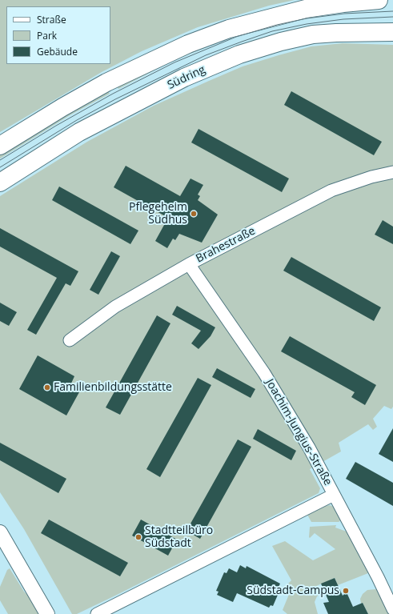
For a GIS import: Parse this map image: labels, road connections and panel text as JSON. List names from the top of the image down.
{
  "streets": {
    "main road": ["Südring"],
    "street": ["Brahestraße", "Joachim-Jungius-Straße"]
  },
  "crossings": [
    ["Brahestraße", "Joachim-Jungius-Straße"]
  ],
  "places": [
    "Pflegeheim Südhus",
    "Familienbildungsstätte",
    "Stadtteilbüro Südstadt",
    "Südstadt-Campus"
  ],
  "legend": ["Straße", "Park", "Gebäude"]
}
